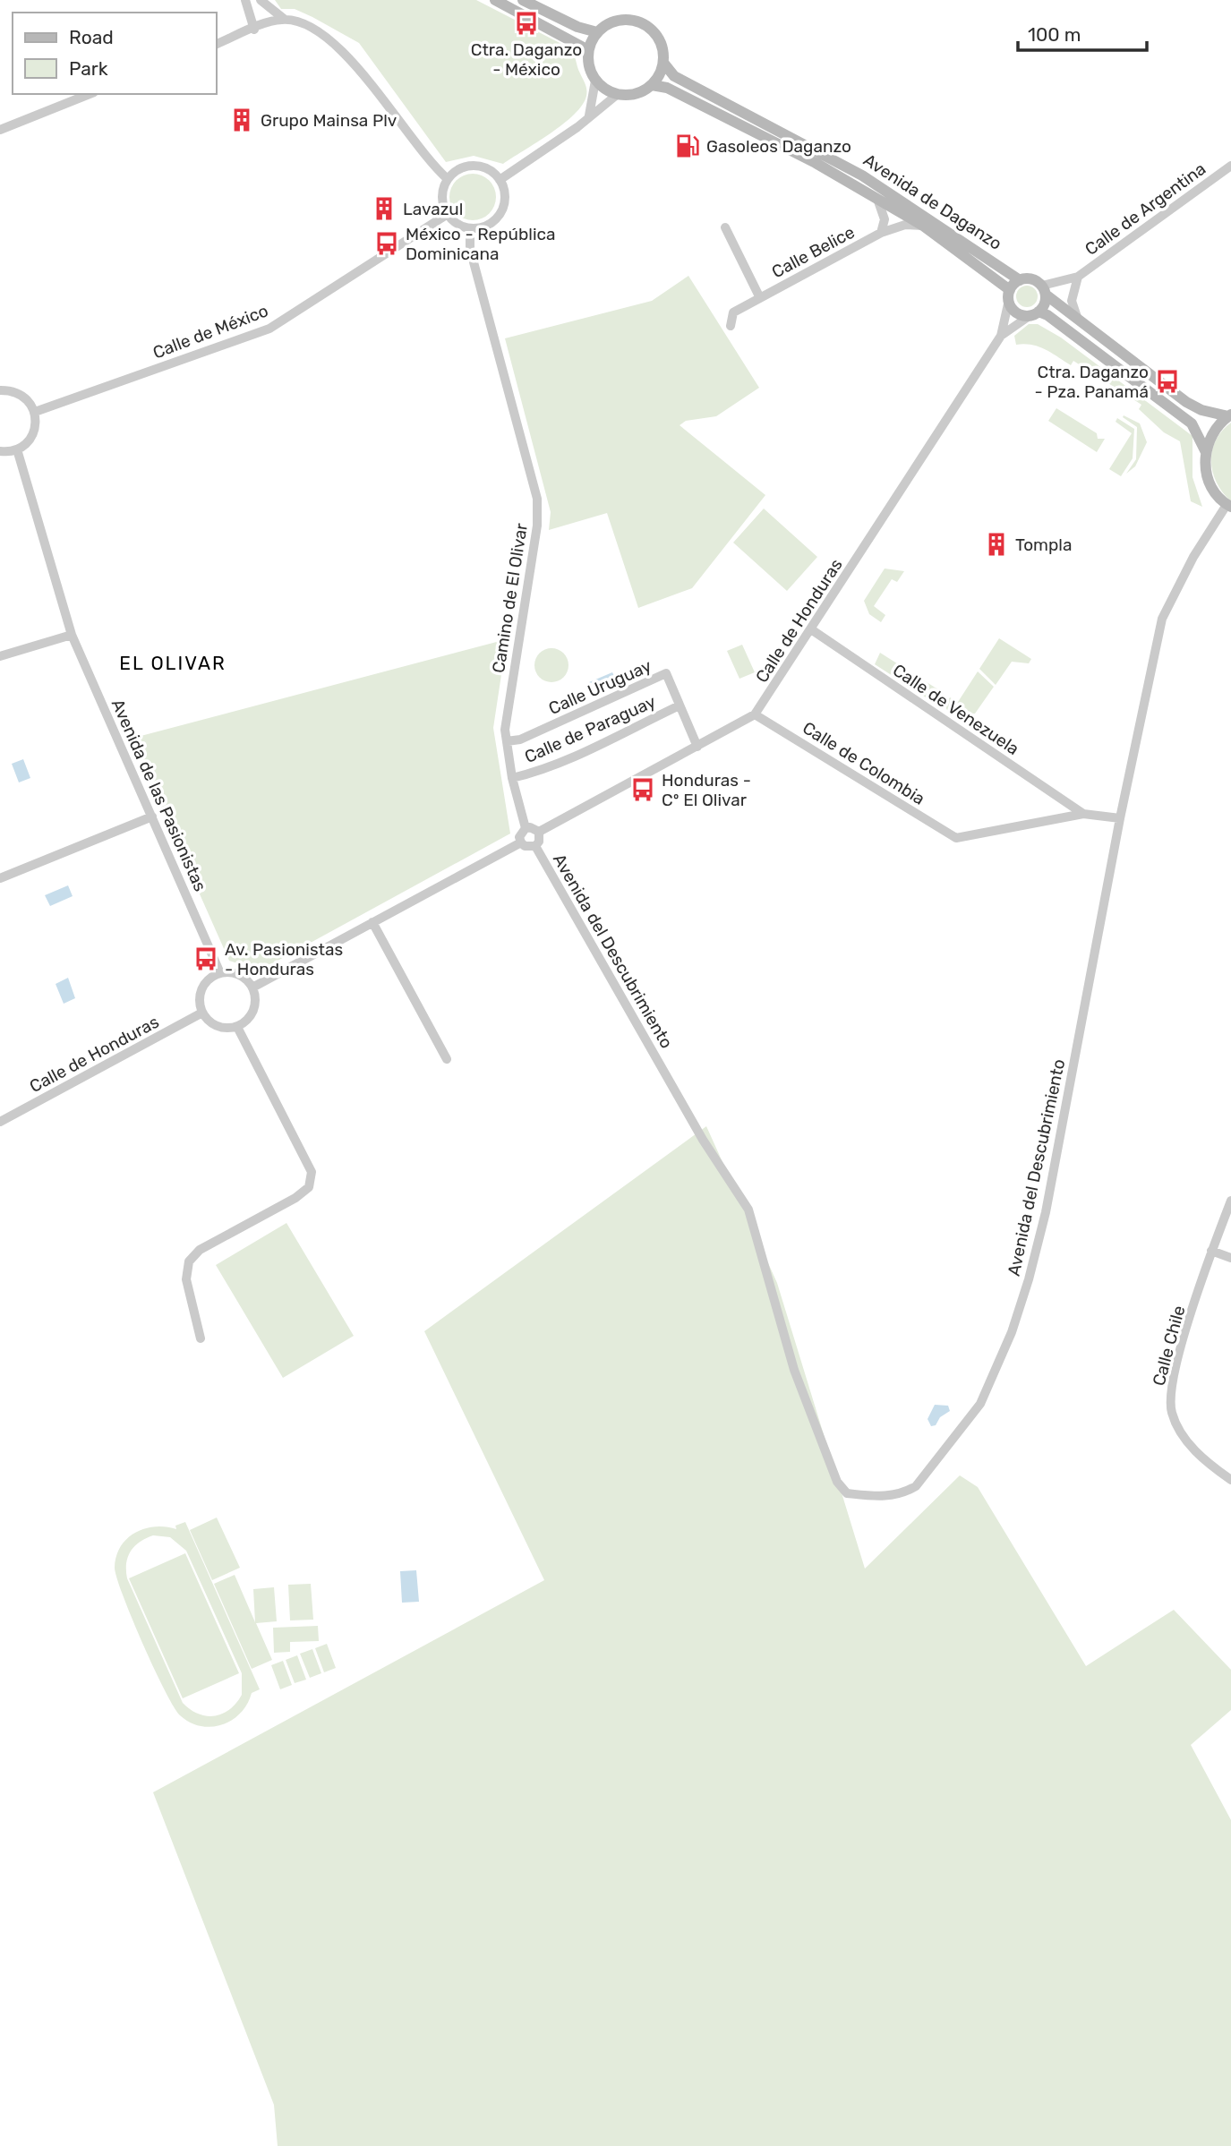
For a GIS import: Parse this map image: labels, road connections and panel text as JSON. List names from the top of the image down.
{
  "streets": {
    "main road": ["Avenida de Daganzo"],
    "street": [
      "Calle de Argentina",
      "Calle Belice",
      "Calle de México",
      "Camino de El Olivar",
      "Calle de Honduras",
      "Calle Uruguay",
      "Calle de Venezuela",
      "Calle de Paraguay",
      "Calle de Colombia",
      "Avenida de las Pasionistas",
      "Avenida del Descubrimiento",
      "Calle Chile"
    ]
  },
  "crossings": [
    ["Avenida de Daganzo", "Calle de Argentina"],
    ["Avenida de Daganzo", "Calle Belice"],
    ["Avenida de Daganzo", "Calle de Honduras"],
    ["Calle de Argentina", "Calle de Honduras"],
    ["Calle de México", "Camino de El Olivar"],
    ["Camino de El Olivar", "Calle de Honduras"],
    ["Camino de El Olivar", "Calle Uruguay"],
    ["Camino de El Olivar", "Calle de Paraguay"],
    ["Camino de El Olivar", "Avenida del Descubrimiento"],
    ["Calle de Honduras", "Calle Uruguay"],
    ["Calle de Honduras", "Calle de Venezuela"],
    ["Calle de Honduras", "Calle de Colombia"],
    ["Calle de Honduras", "Avenida de las Pasionistas"],
    ["Calle de Honduras", "Avenida del Descubrimiento"],
    ["Calle Uruguay", "Calle de Paraguay"],
    ["Calle de Venezuela", "Calle de Colombia"]
  ],
  "districts": ["EL OLIVAR"],
  "places": {
    "bus stop": [
      "Ctra. Daganzo - México",
      "México - República Dominicana",
      "Ctra. Daganzo - Pza. Panamá",
      "Honduras - Cº El Olivar",
      "Av. Pasionistas - Honduras"
    ],
    "building": ["Grupo Mainsa Plv", "Lavazul", "Tompla"],
    "fuel station": ["Gasoleos Daganzo"]
  },
  "legend": ["Road", "Park"],
  "scale_bar": "100 m"
}
